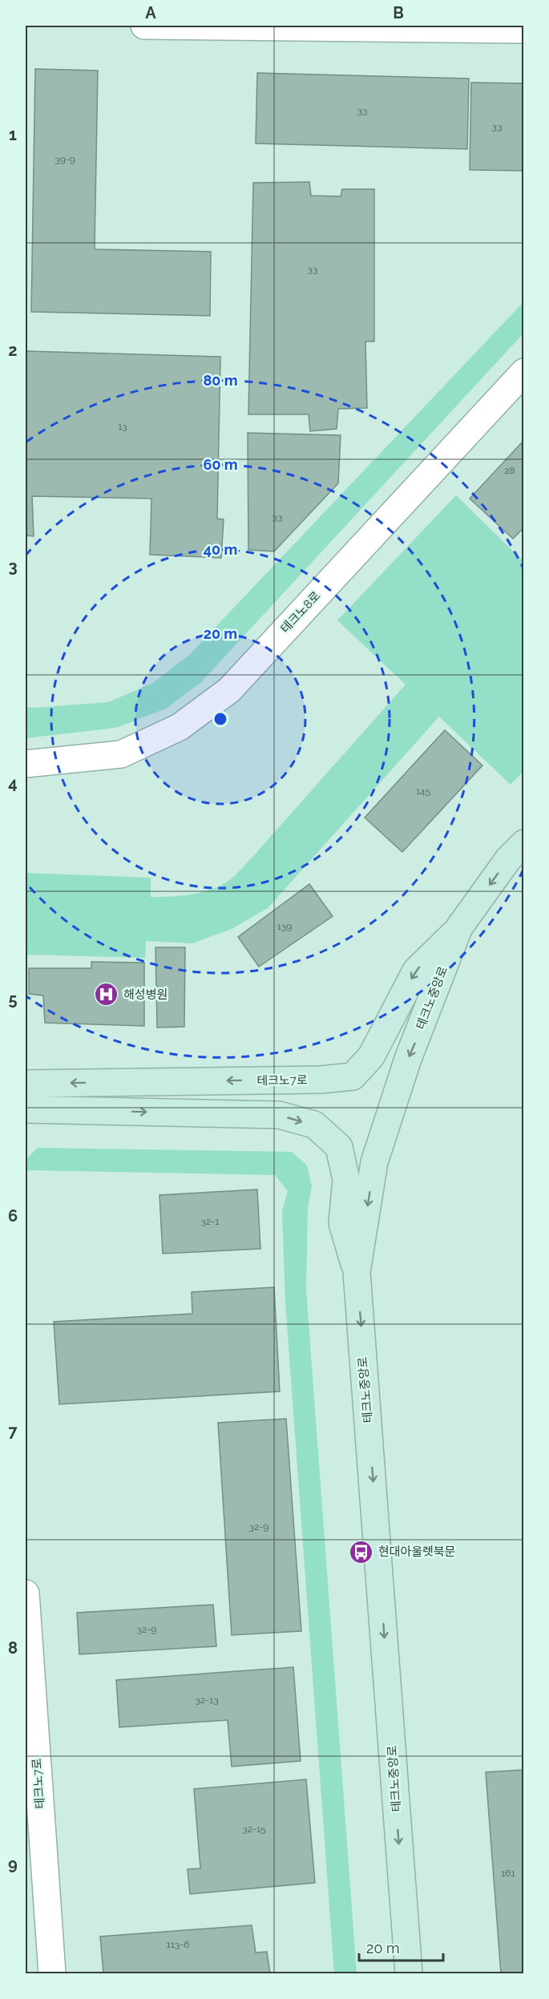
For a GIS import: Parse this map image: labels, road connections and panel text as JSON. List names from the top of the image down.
{
  "streets": {
    "main road": ["테크노중앙로", "테크노7로"],
    "street": ["테크노8로"]
  },
  "crossings": [
    ["테크노중앙로", "테크노7로"]
  ],
  "one_way": ["테크노중앙로", "테크노7로"],
  "places": {
    "hospital": ["해성병원"],
    "bus stop": ["현대아울렛북문"]
  },
  "house_numbers": [
    "33",
    "33",
    "39-9",
    "33",
    "13",
    "28",
    "33",
    "145",
    "139",
    "32-1",
    "32-9",
    "32-9",
    "32-13",
    "32-15",
    "161",
    "113-6"
  ],
  "scale_bar": "20 m",
  "grid": {
    "columns": ["A", "B"],
    "rows": [
      "1",
      "2",
      "3",
      "4",
      "5",
      "6",
      "7",
      "8",
      "9"
    ]
  },
  "rings": [
    "80 m",
    "60 m",
    "40 m",
    "20 m"
  ]
}
